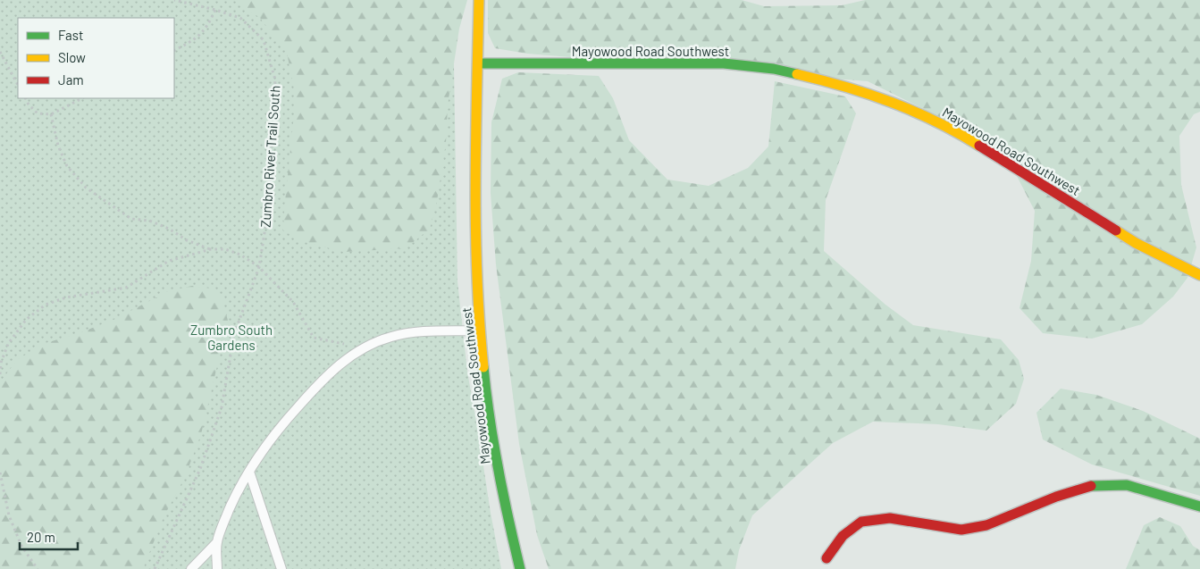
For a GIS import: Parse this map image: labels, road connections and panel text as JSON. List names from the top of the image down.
{
  "streets": {
    "street": ["Mayowood Road Southwest"],
    "path": ["Zumbro River Trail South"]
  },
  "parks": ["Zumbro South Gardens"],
  "legend": ["Fast", "Slow", "Jam"],
  "scale_bar": "20 m"
}
